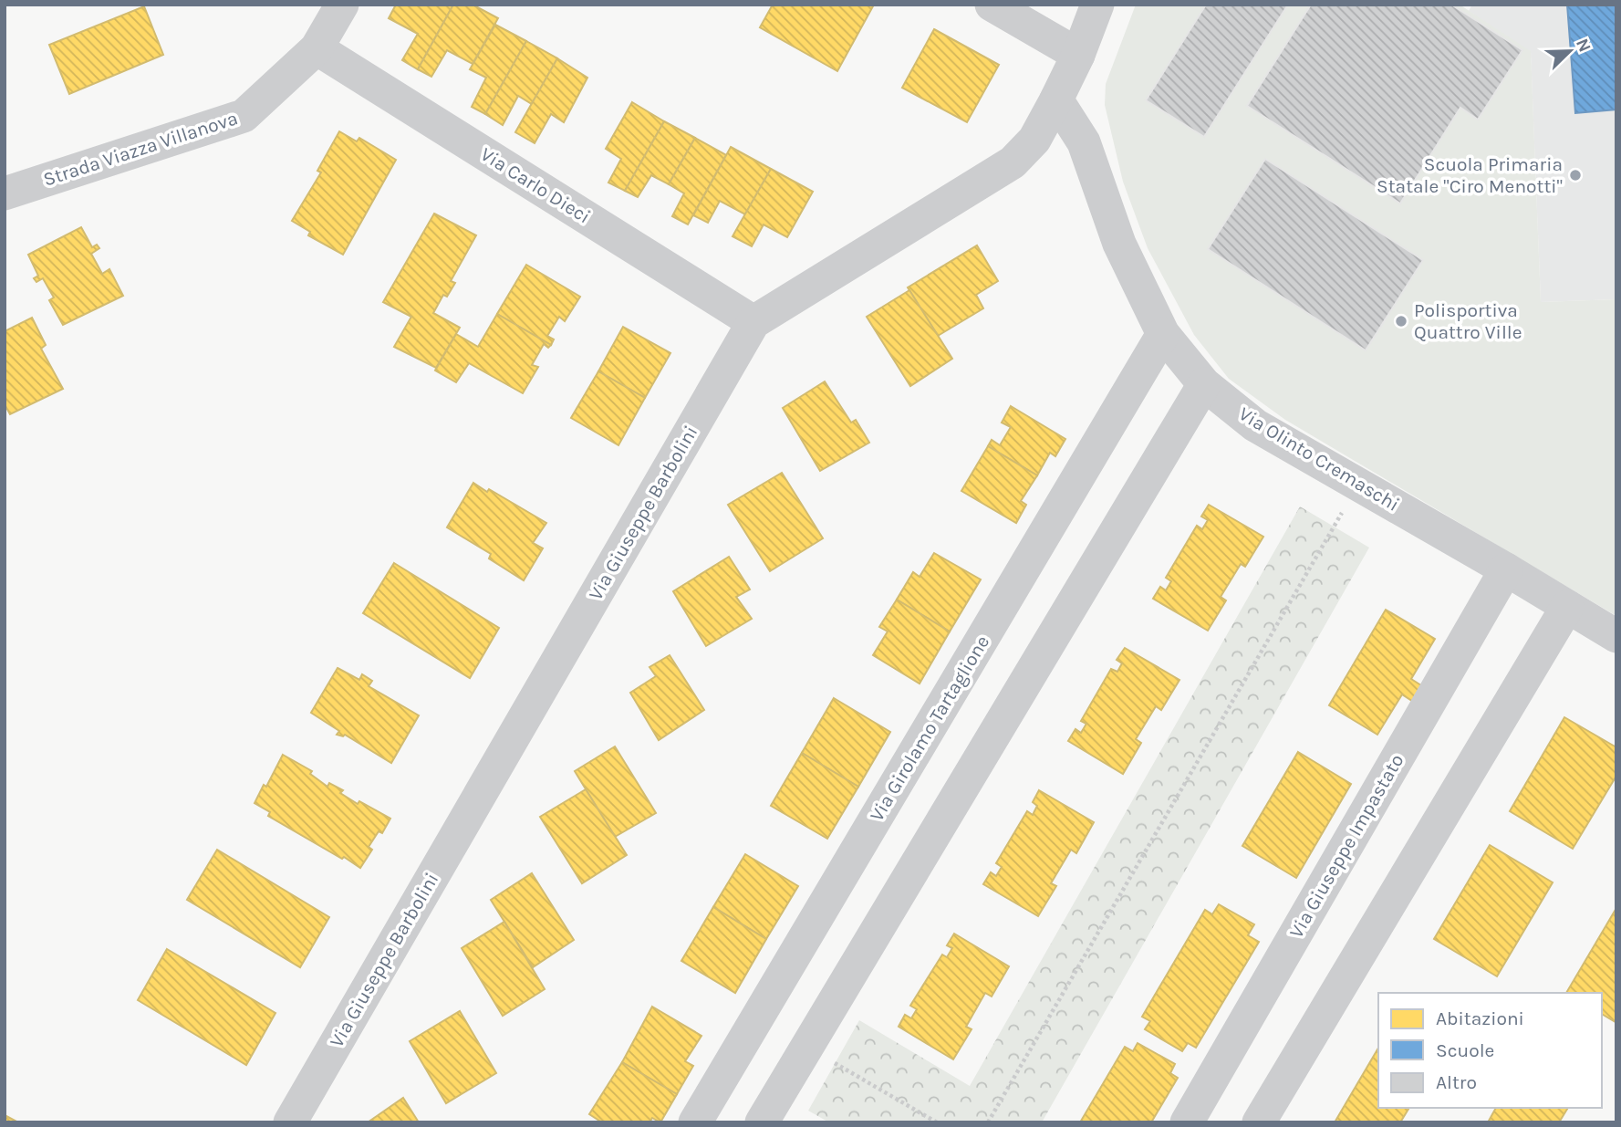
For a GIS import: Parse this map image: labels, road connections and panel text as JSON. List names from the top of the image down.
{
  "streets": {
    "street": [
      "Strada Viazza Villanova",
      "Via Carlo Dieci",
      "Via Olinto Cremaschi",
      "Via Giuseppe Barbolini",
      "Via Girolamo Tartaglione",
      "Via Giuseppe Impastato"
    ]
  },
  "crossings": [
    ["Strada Viazza Villanova", "Via Carlo Dieci"],
    ["Via Carlo Dieci", "Via Giuseppe Barbolini"],
    ["Via Olinto Cremaschi", "Via Giuseppe Barbolini"],
    ["Via Olinto Cremaschi", "Via Girolamo Tartaglione"],
    ["Via Olinto Cremaschi", "Via Giuseppe Impastato"]
  ],
  "places": ["Scuola Primaria Statale \"Ciro Menotti\"", "Polisportiva Quattro Ville"],
  "legend": ["Abitazioni", "Scuole", "Altro"],
  "north": "top right"
}
